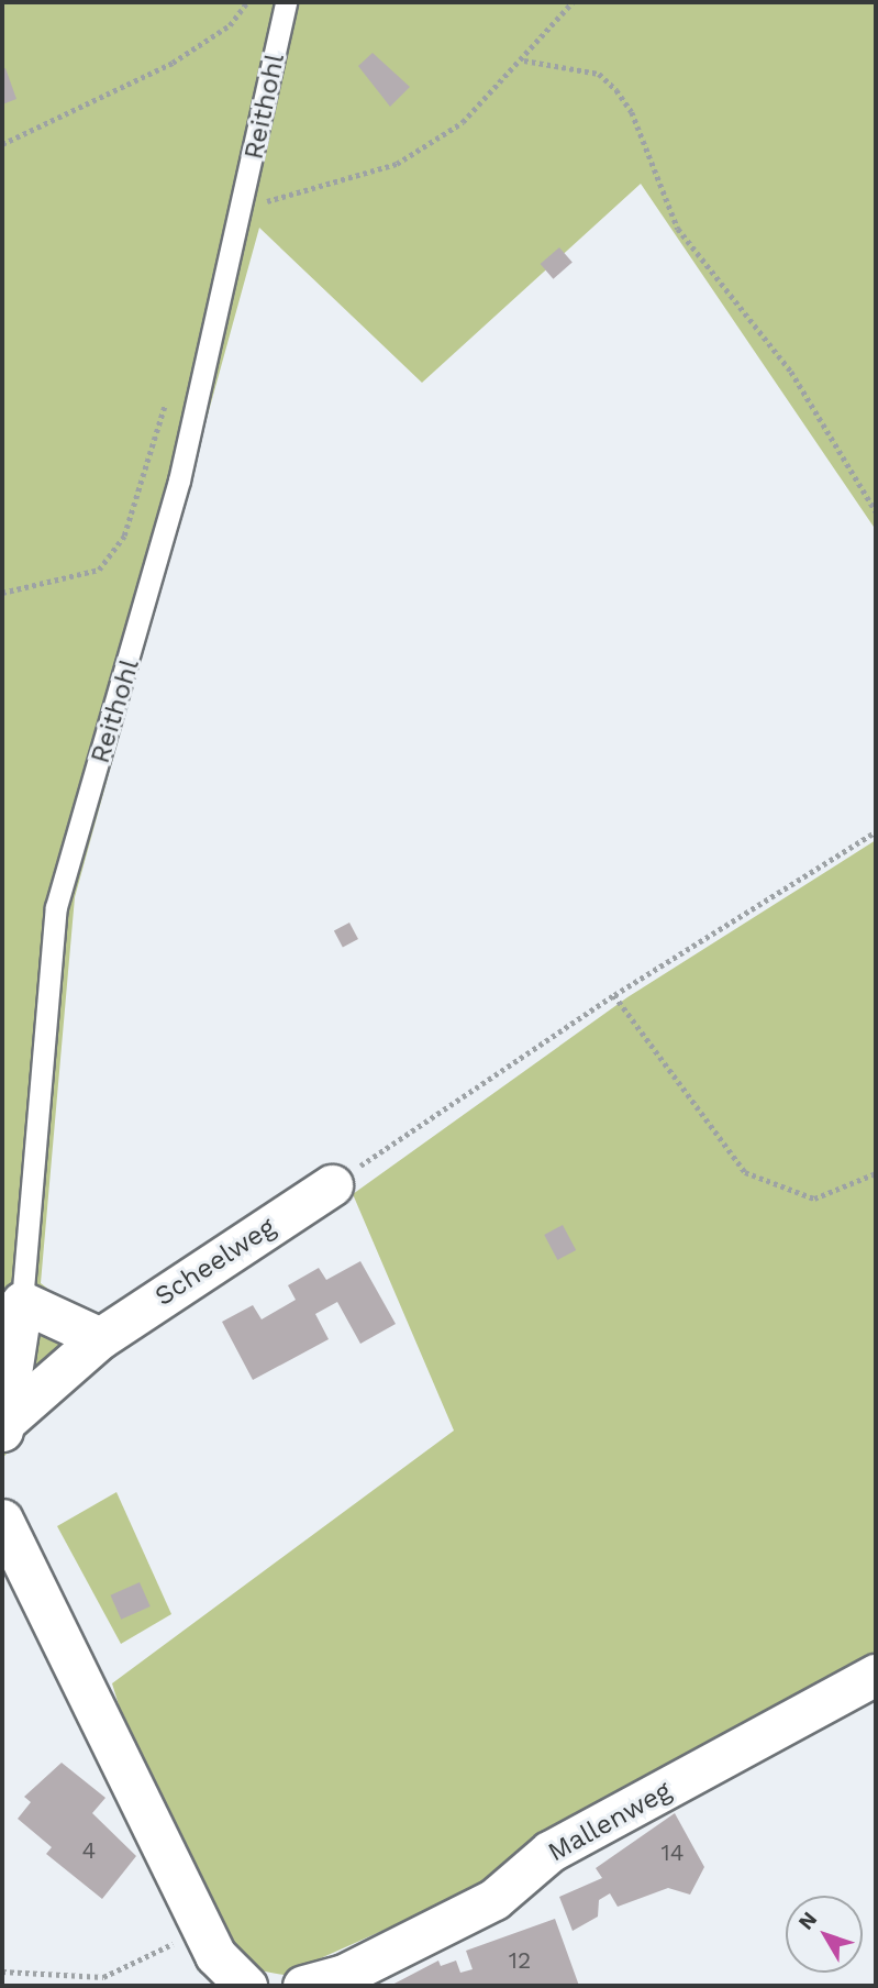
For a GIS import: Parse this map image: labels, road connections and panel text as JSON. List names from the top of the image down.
{
  "streets": {
    "street": ["Reithohl", "Scheelweg", "Mallenweg"]
  },
  "crossings": [
    ["Reithohl", "Scheelweg"]
  ],
  "house_numbers": ["4", "14", "12"],
  "north": "top left"
}
